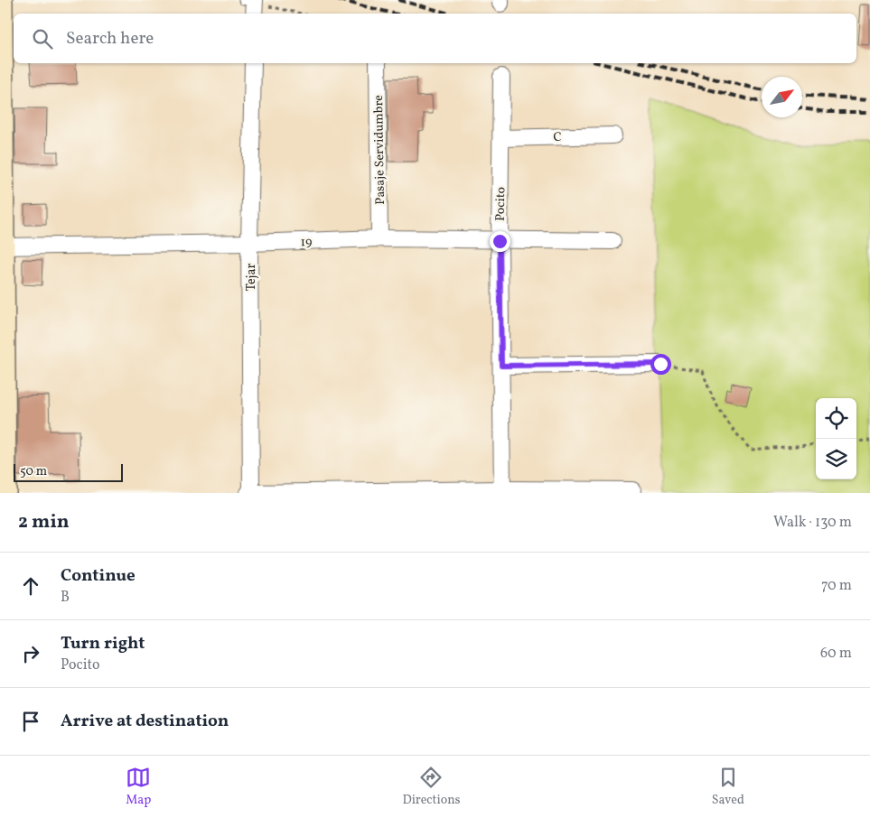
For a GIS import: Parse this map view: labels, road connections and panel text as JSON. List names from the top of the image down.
{
  "streets": {
    "street": [
      "C",
      "Pasaje Servidumbre",
      "Pocito",
      "19",
      "Tejar"
    ]
  },
  "crossings": [
    ["C", "Pocito"],
    ["Pasaje Servidumbre", "19"],
    ["Pocito", "19"],
    ["19", "Tejar"]
  ],
  "scale_bar": "50 m",
  "north": "top right",
  "page": {
    "search": "Search here",
    "scale": "50 m",
    "heading": ["2 min", "Walk · 130 m"],
    "list": [
      ["Continue", "B", "70 m"],
      ["Turn right", "Pocito", "60 m"],
      "Arrive at destination"
    ],
    "nav": ["Map", "Directions", "Saved"]
  }
}
